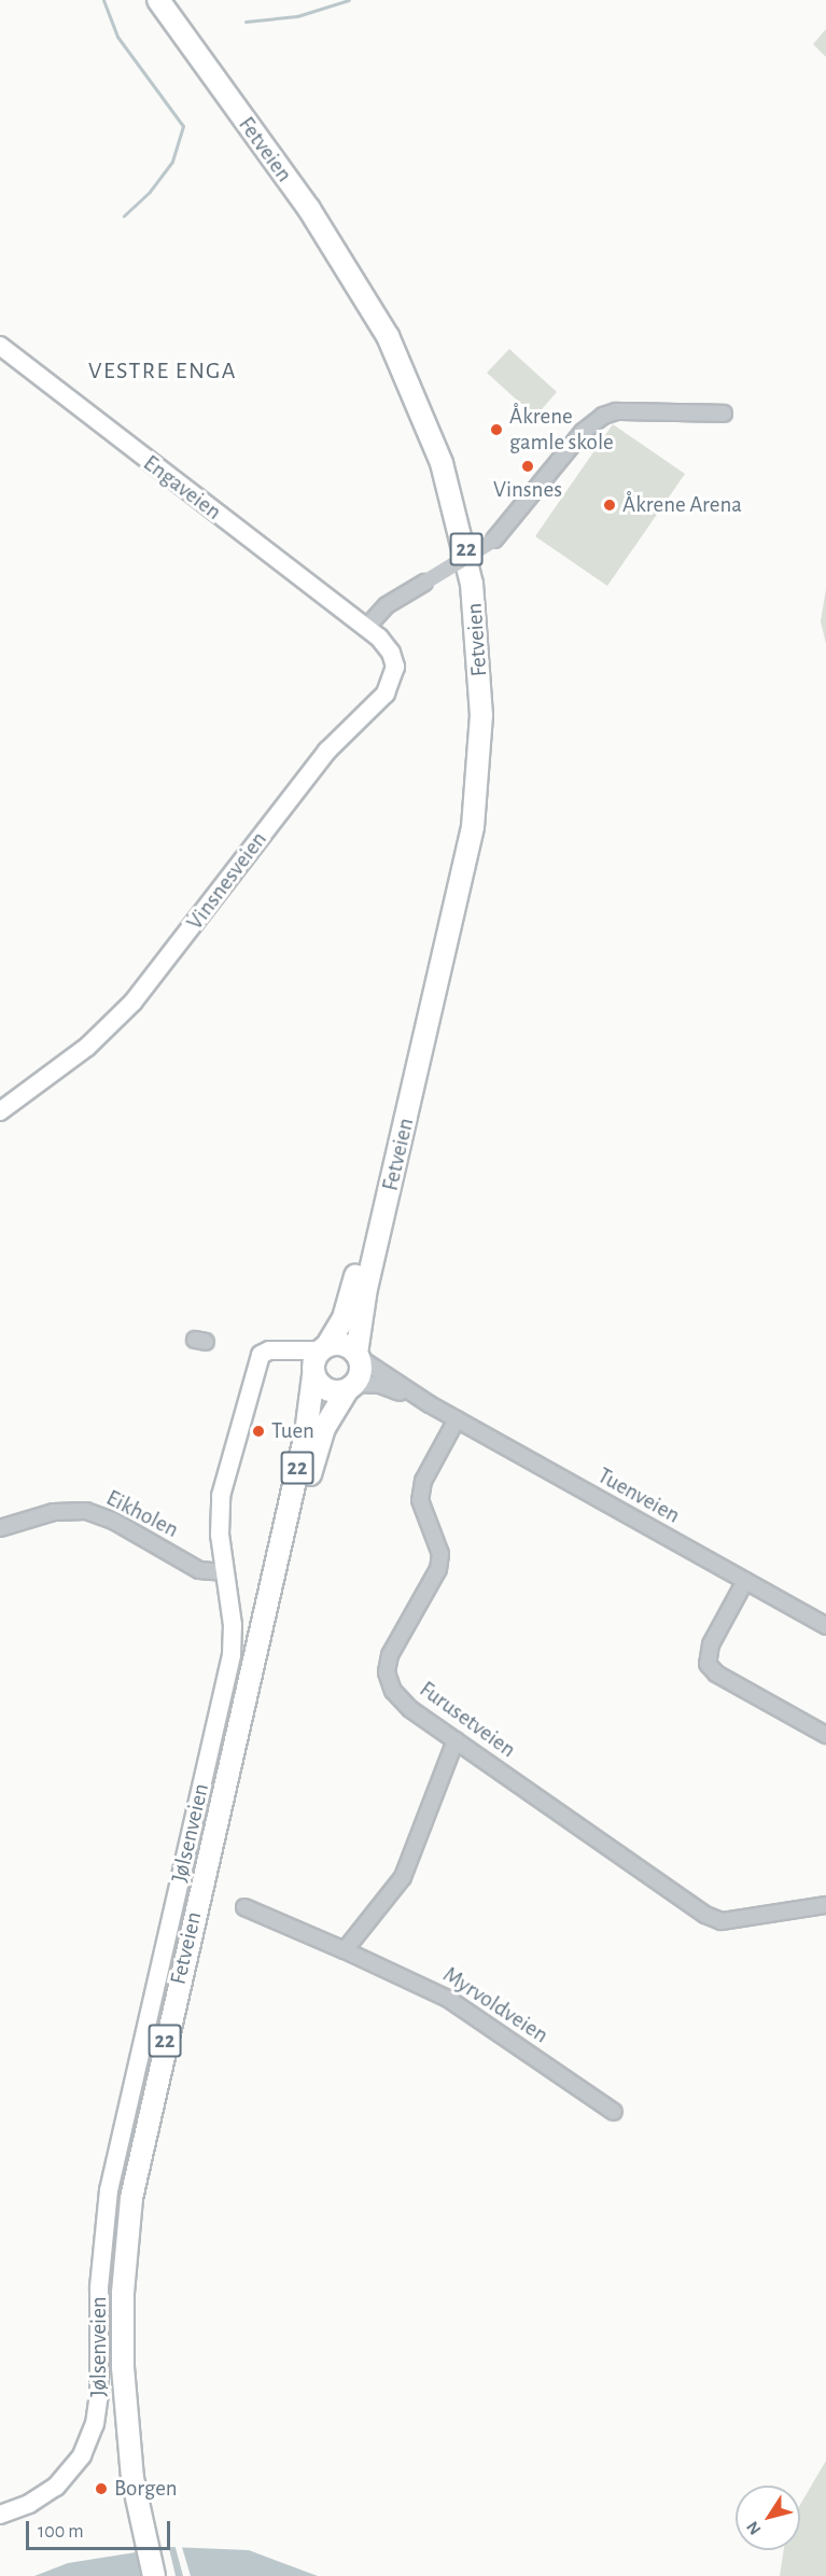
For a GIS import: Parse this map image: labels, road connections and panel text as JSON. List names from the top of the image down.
{
  "streets": {
    "highway": ["Fetveien", "22"],
    "main road": ["Engaveien", "Vinsnesveien", "Jølsenveien"],
    "street": [
      "Tuenveien",
      "Eikholen",
      "Furusetveien",
      "Myrvoldveien"
    ]
  },
  "crossings": [
    ["Fetveien", "22"],
    ["Fetveien", "Tuenveien"],
    ["Engaveien", "Vinsnesveien"],
    ["22", "Tuenveien"],
    ["Tuenveien", "Furusetveien"],
    ["Eikholen", "Jølsenveien"]
  ],
  "districts": ["VESTRE ENGA"],
  "places": [
    "Åkrene gamle skole",
    "Vinsnes",
    "Åkrene Arena",
    "Tuen",
    "Borgen"
  ],
  "scale_bar": "100 m",
  "north": "bottom left"
}
